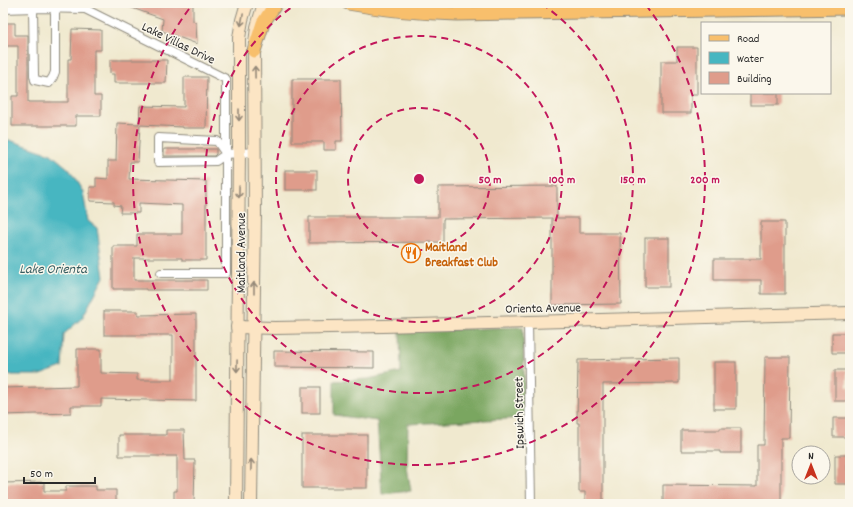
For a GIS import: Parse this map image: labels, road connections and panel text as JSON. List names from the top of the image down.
{
  "streets": {
    "main road": ["Maitland Avenue", "Orienta Avenue"],
    "street": ["Lake Villas Drive", "Ipswich Street"]
  },
  "crossings": [
    ["Maitland Avenue", "Orienta Avenue"],
    ["Orienta Avenue", "Ipswich Street"]
  ],
  "water": ["Lake Orienta"],
  "places": {
    "restaurant": ["Maitland Breakfast Club"]
  },
  "legend": ["Road", "Water", "Building"],
  "scale_bar": "50 m",
  "north": "top",
  "rings": [
    "50 m",
    "100 m",
    "150 m",
    "200 m"
  ]
}
